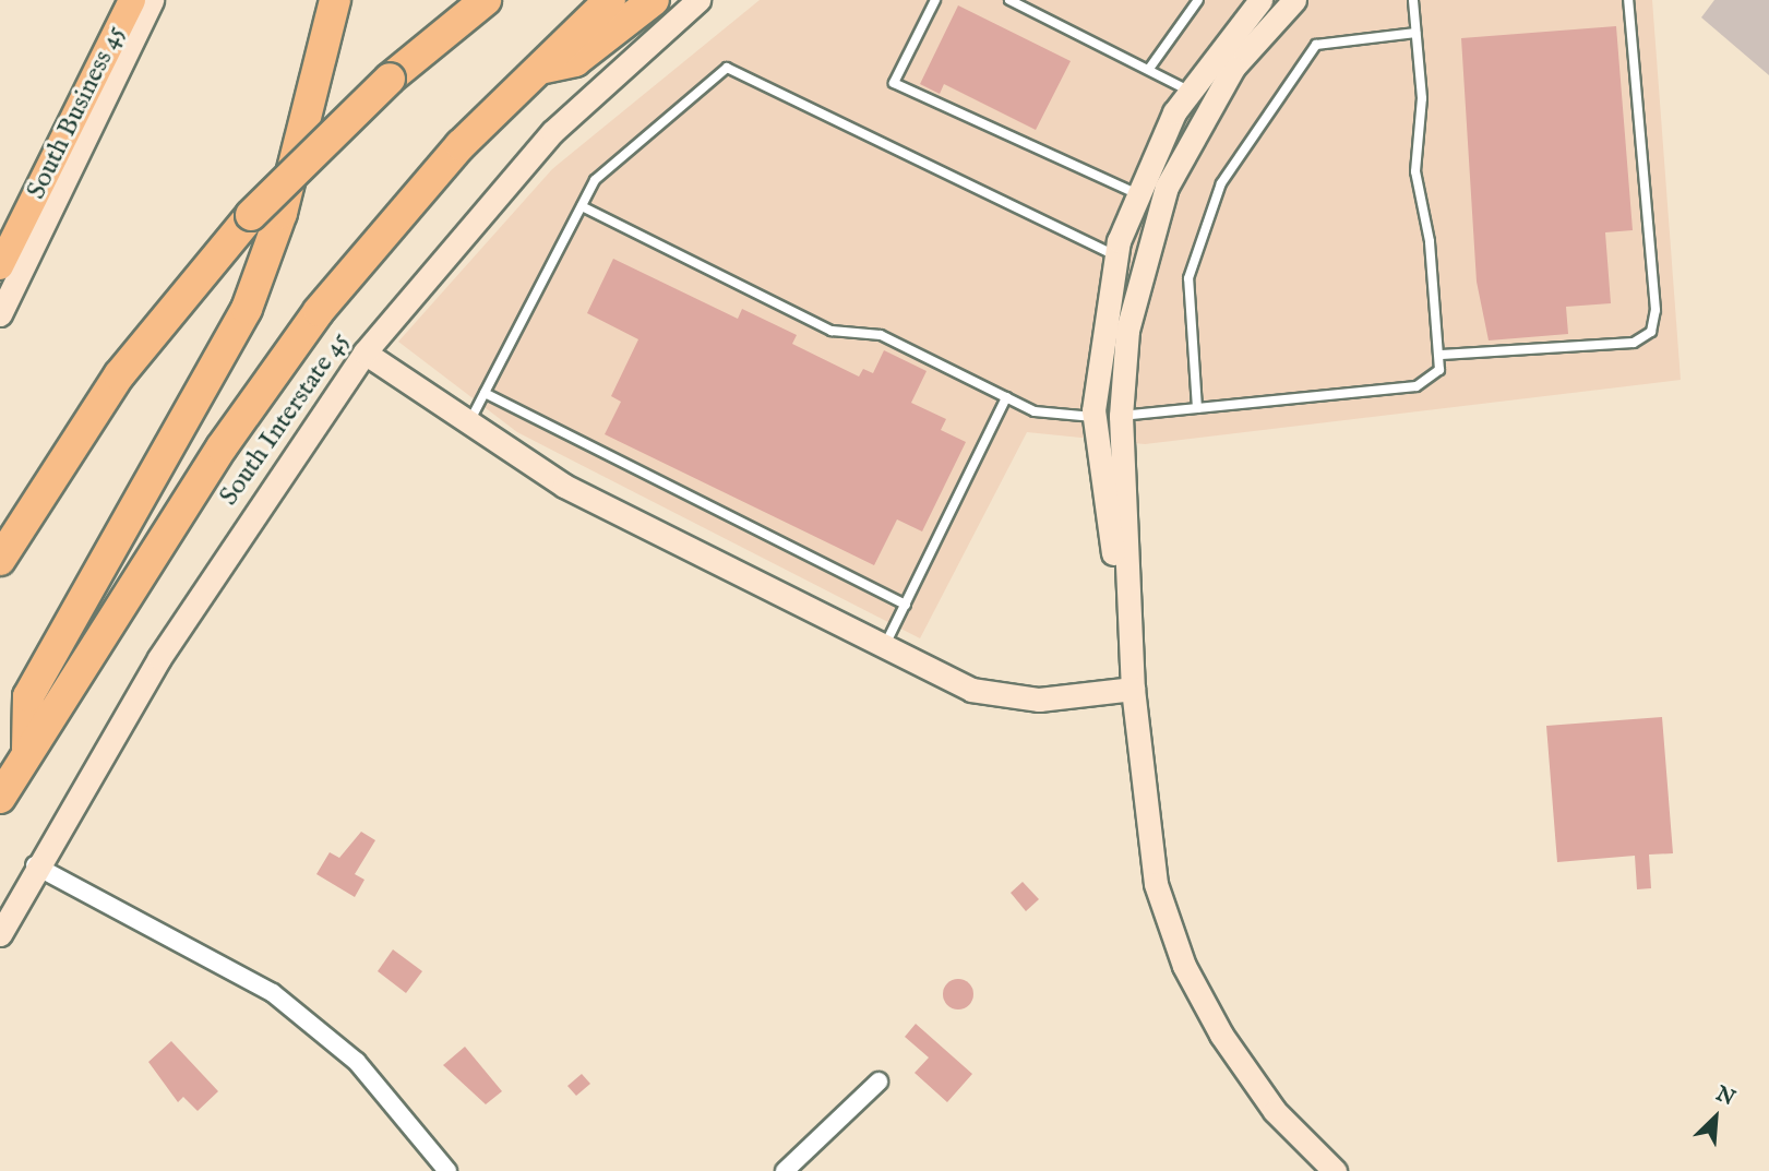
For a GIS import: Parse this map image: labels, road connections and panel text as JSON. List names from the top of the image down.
{
  "streets": {
    "main road": ["South Business 45"],
    "street": ["South Interstate 45"]
  },
  "north": "top right"
}
